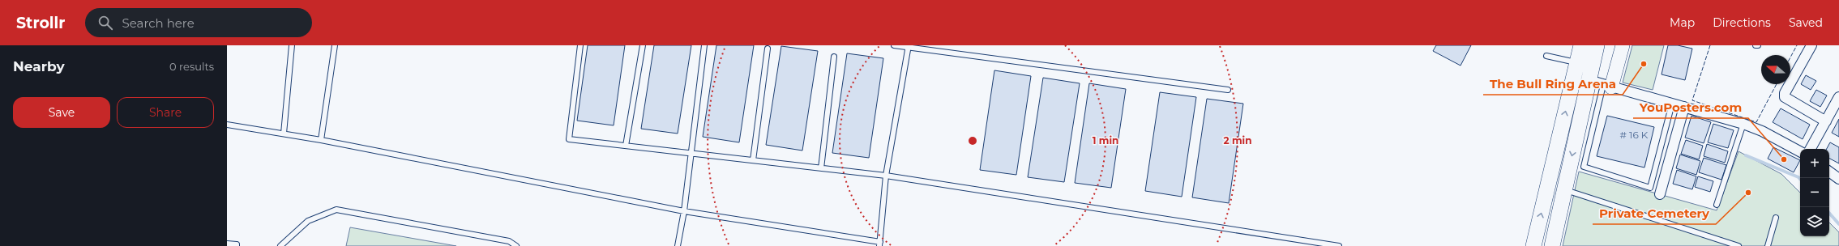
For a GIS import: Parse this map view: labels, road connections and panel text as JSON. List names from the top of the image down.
{
  "places": ["The Bull Ring Arena", "YouPosters.com", "Private Cemetery"],
  "house_numbers": ["# 16 K"],
  "north": "left",
  "page": {
    "header": "Strollr",
    "search": "Search here",
    "nav": ["Map", "Directions", "Saved"],
    "heading": ["Nearby", "0 results"],
    "buttons": ["Save", "Share"],
    "map_buttons": ["+", "−"]
  },
  "rings": ["1 min", "2 min"]
}
